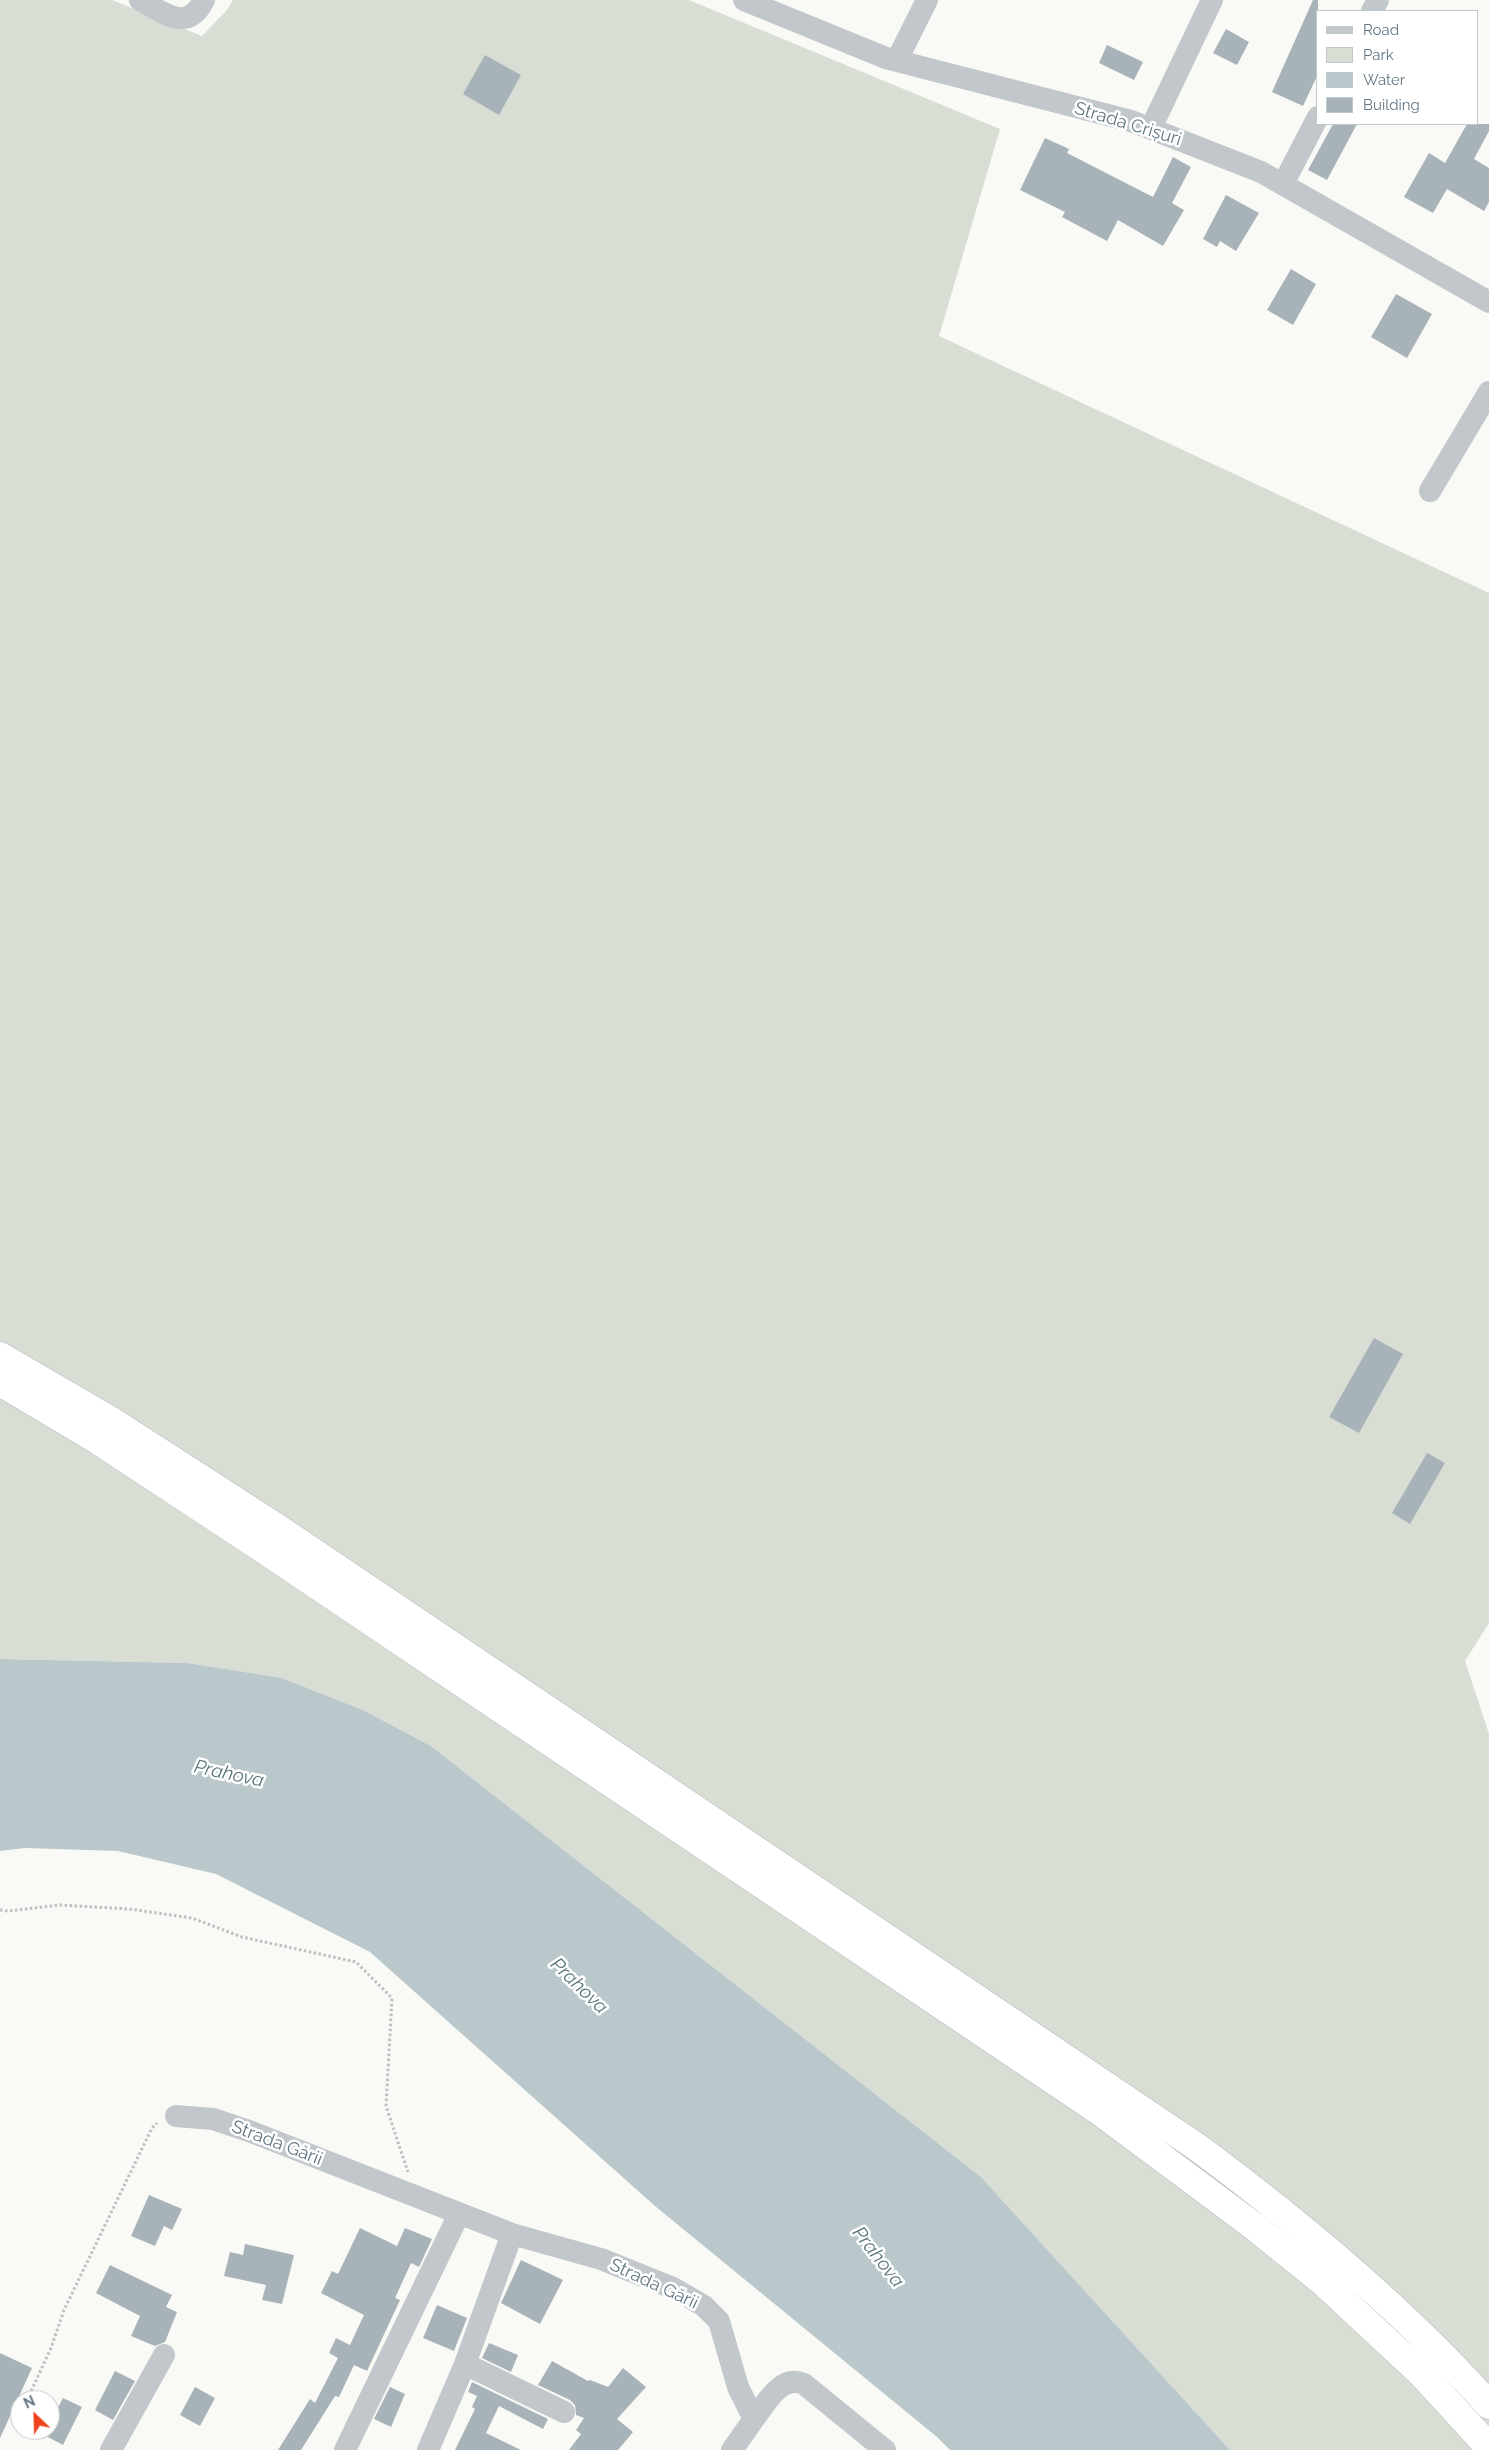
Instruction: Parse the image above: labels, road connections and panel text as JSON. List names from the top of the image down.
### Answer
{
  "streets": {
    "street": ["Strada Crișuri", "Strada Gării"]
  },
  "water": ["Prahova"],
  "legend": [
    "Road",
    "Park",
    "Water",
    "Building"
  ],
  "north": "top left"
}
